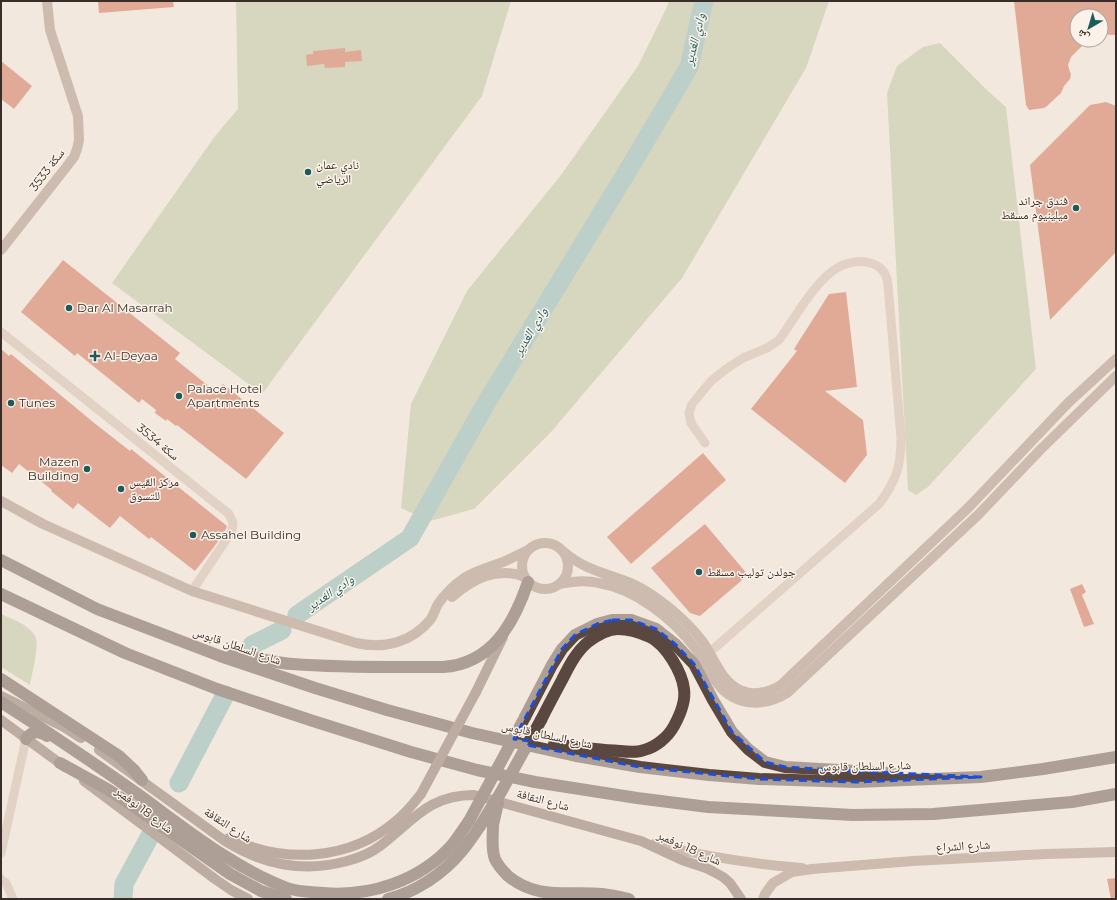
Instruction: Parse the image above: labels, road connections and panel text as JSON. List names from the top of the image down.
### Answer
{
  "streets": {
    "highway": ["شارع السلطان قابوس"],
    "main road": ["شارع الثقافة", "شارع 18 نوفمبر"],
    "street": ["سكة 3533", "سكة 3534", "شارع الشراع"]
  },
  "crossings": [
    ["شارع الثقافة", "شارع 18 نوفمبر"],
    ["شارع الثقافة", "شارع الشراع"],
    ["شارع 18 نوفمبر", "شارع الشراع"]
  ],
  "water": ["وادي الغدير"],
  "places": {
    "other": [
      "نادي عمان الرياضي",
      "فندق جراند ميلينيوم مسقط",
      "Dar Al Masarrah",
      "Palace Hotel Apartments",
      "Tunes",
      "Mazen Building",
      "مركز القيس للتسوق",
      "Assahel Building",
      "جولدن توليب مسقط"
    ],
    "health": ["Al-Deyaa"]
  },
  "north": "bottom left"
}
